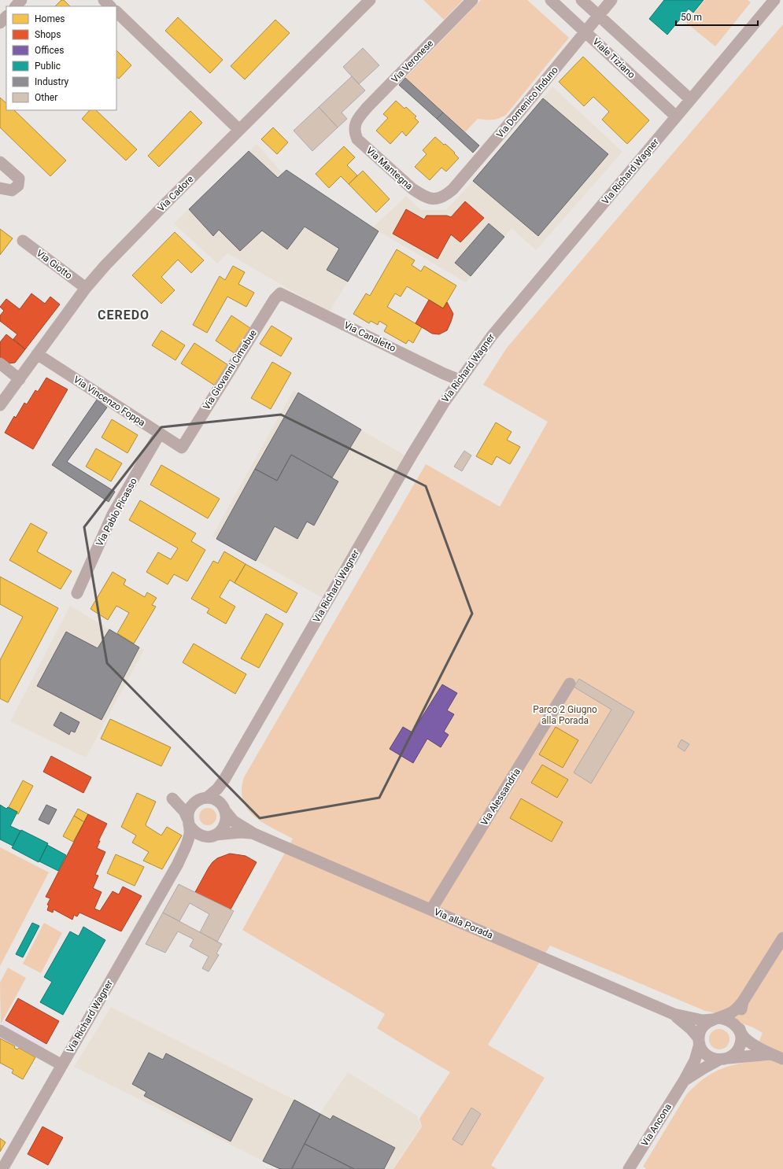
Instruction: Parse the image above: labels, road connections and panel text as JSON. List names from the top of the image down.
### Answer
{
  "streets": {
    "street": [
      "Viale Tiziano",
      "Via Veronese",
      "Via Domenico Induno",
      "Via Mantegna",
      "Via Richard Wagner",
      "Via Cadore",
      "Via Giotto",
      "Via Canaletto",
      "Via Giovanni Cimabue",
      "Via Vincenzo Foppa",
      "Via Pablo Picasso",
      "Via Alessandria",
      "Via alla Porada",
      "Via Ancona"
    ]
  },
  "crossings": [
    ["Viale Tiziano", "Via Domenico Induno"],
    ["Viale Tiziano", "Via Richard Wagner"],
    ["Via Veronese", "Via Mantegna"],
    ["Via Domenico Induno", "Via Mantegna"],
    ["Via Richard Wagner", "Via Canaletto"],
    ["Via Richard Wagner", "Via alla Porada"],
    ["Via Cadore", "Via Giotto"],
    ["Via Cadore", "Via Vincenzo Foppa"],
    ["Via Canaletto", "Via Giovanni Cimabue"],
    ["Via Giovanni Cimabue", "Via Vincenzo Foppa"],
    ["Via Vincenzo Foppa", "Via Pablo Picasso"],
    ["Via Alessandria", "Via alla Porada"],
    ["Via alla Porada", "Via Ancona"]
  ],
  "districts": ["CEREDO"],
  "parks": ["Parco 2 Giugno alla Porada"],
  "legend": [
    "Homes",
    "Shops",
    "Offices",
    "Public",
    "Industry",
    "Other"
  ],
  "scale_bar": "50 m"
}
